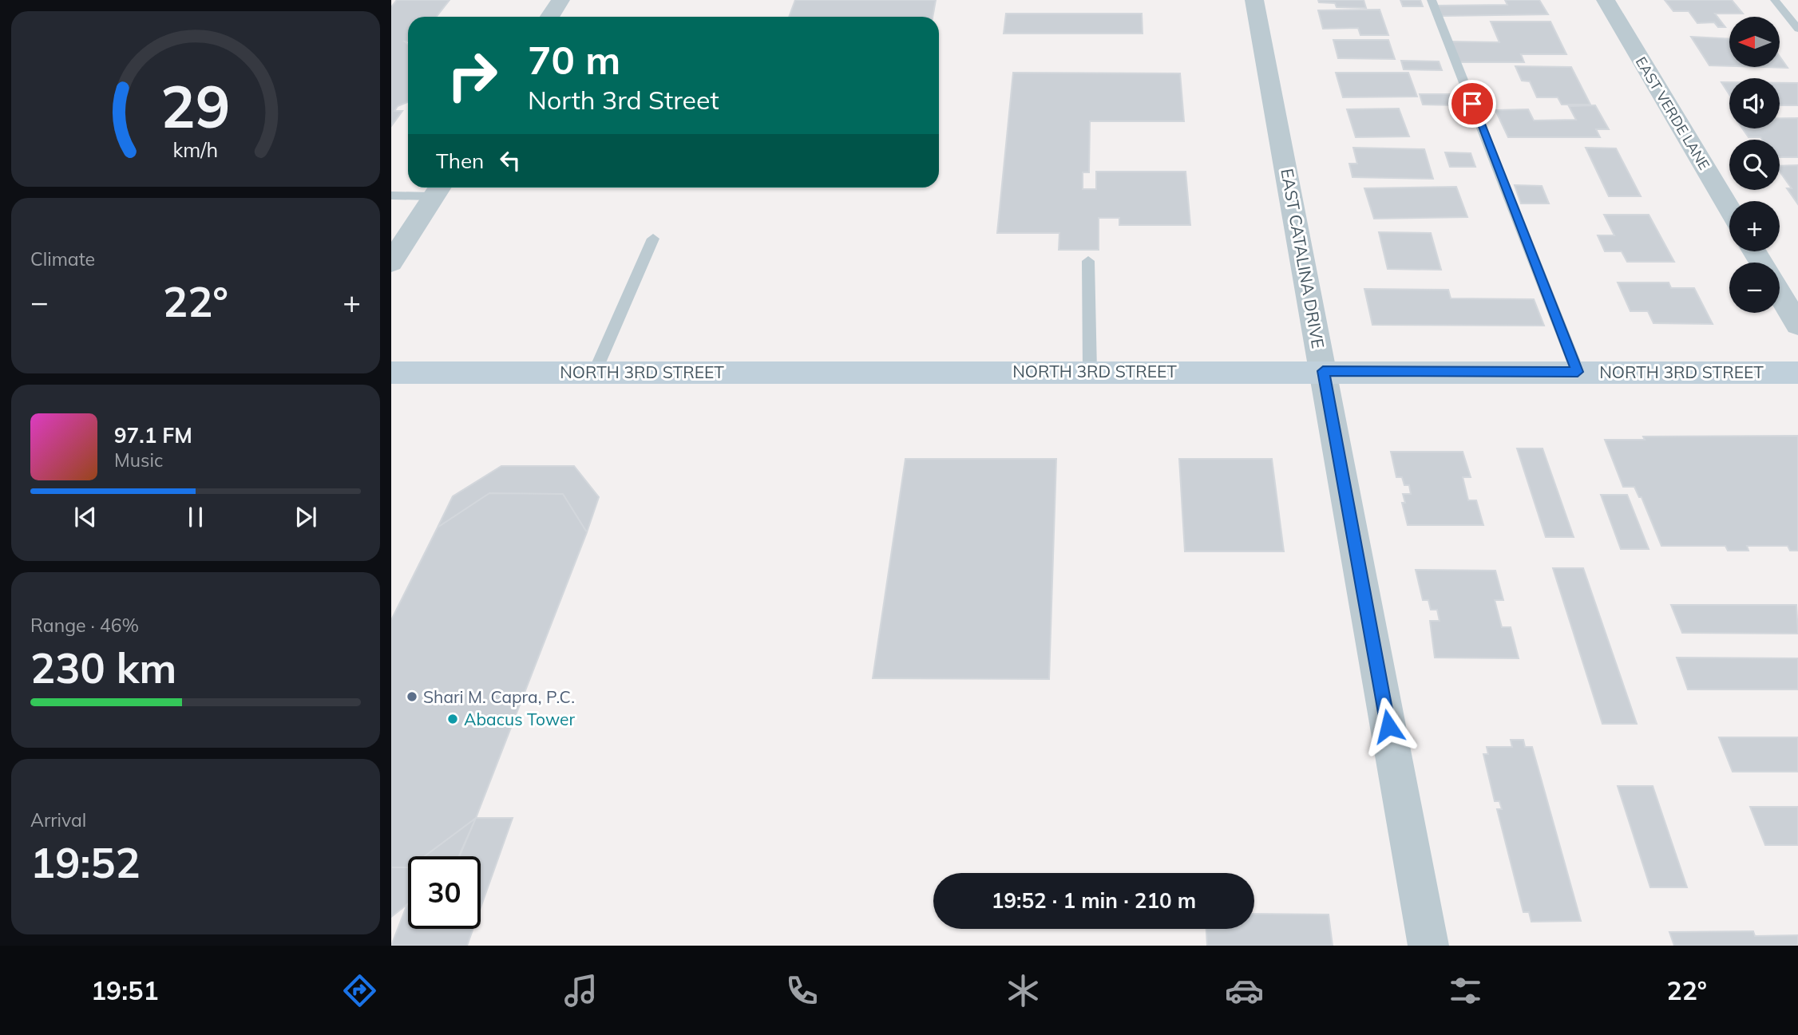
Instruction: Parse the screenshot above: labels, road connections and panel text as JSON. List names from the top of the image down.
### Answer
{
  "streets": {
    "street": ["EAST VERDE LANE", "EAST CATALINA DRIVE", "NORTH 3RD STREET"]
  },
  "crossings": [
    ["EAST CATALINA DRIVE", "NORTH 3RD STREET"]
  ],
  "places": ["Shari M. Capra, P.C.", "Abacus Tower"],
  "north": "left",
  "page": {
    "map_buttons": ["+", "−"],
    "turn": ["70 m", "North 3rd Street"],
    "then": "Then",
    "tile": [
      "Climate",
      ["Range · 46%", "230 km"],
      ["Arrival", "19:52"]
    ],
    "heat": ["−", "22°", "+"],
    "song": ["97.1 FM", "Music"],
    "limit": "30",
    "trip": "19:52 · 1 min · 210 m",
    "tabs": ["19:51", "22°"],
    "gauge": ["29", "km/h"]
  }
}
